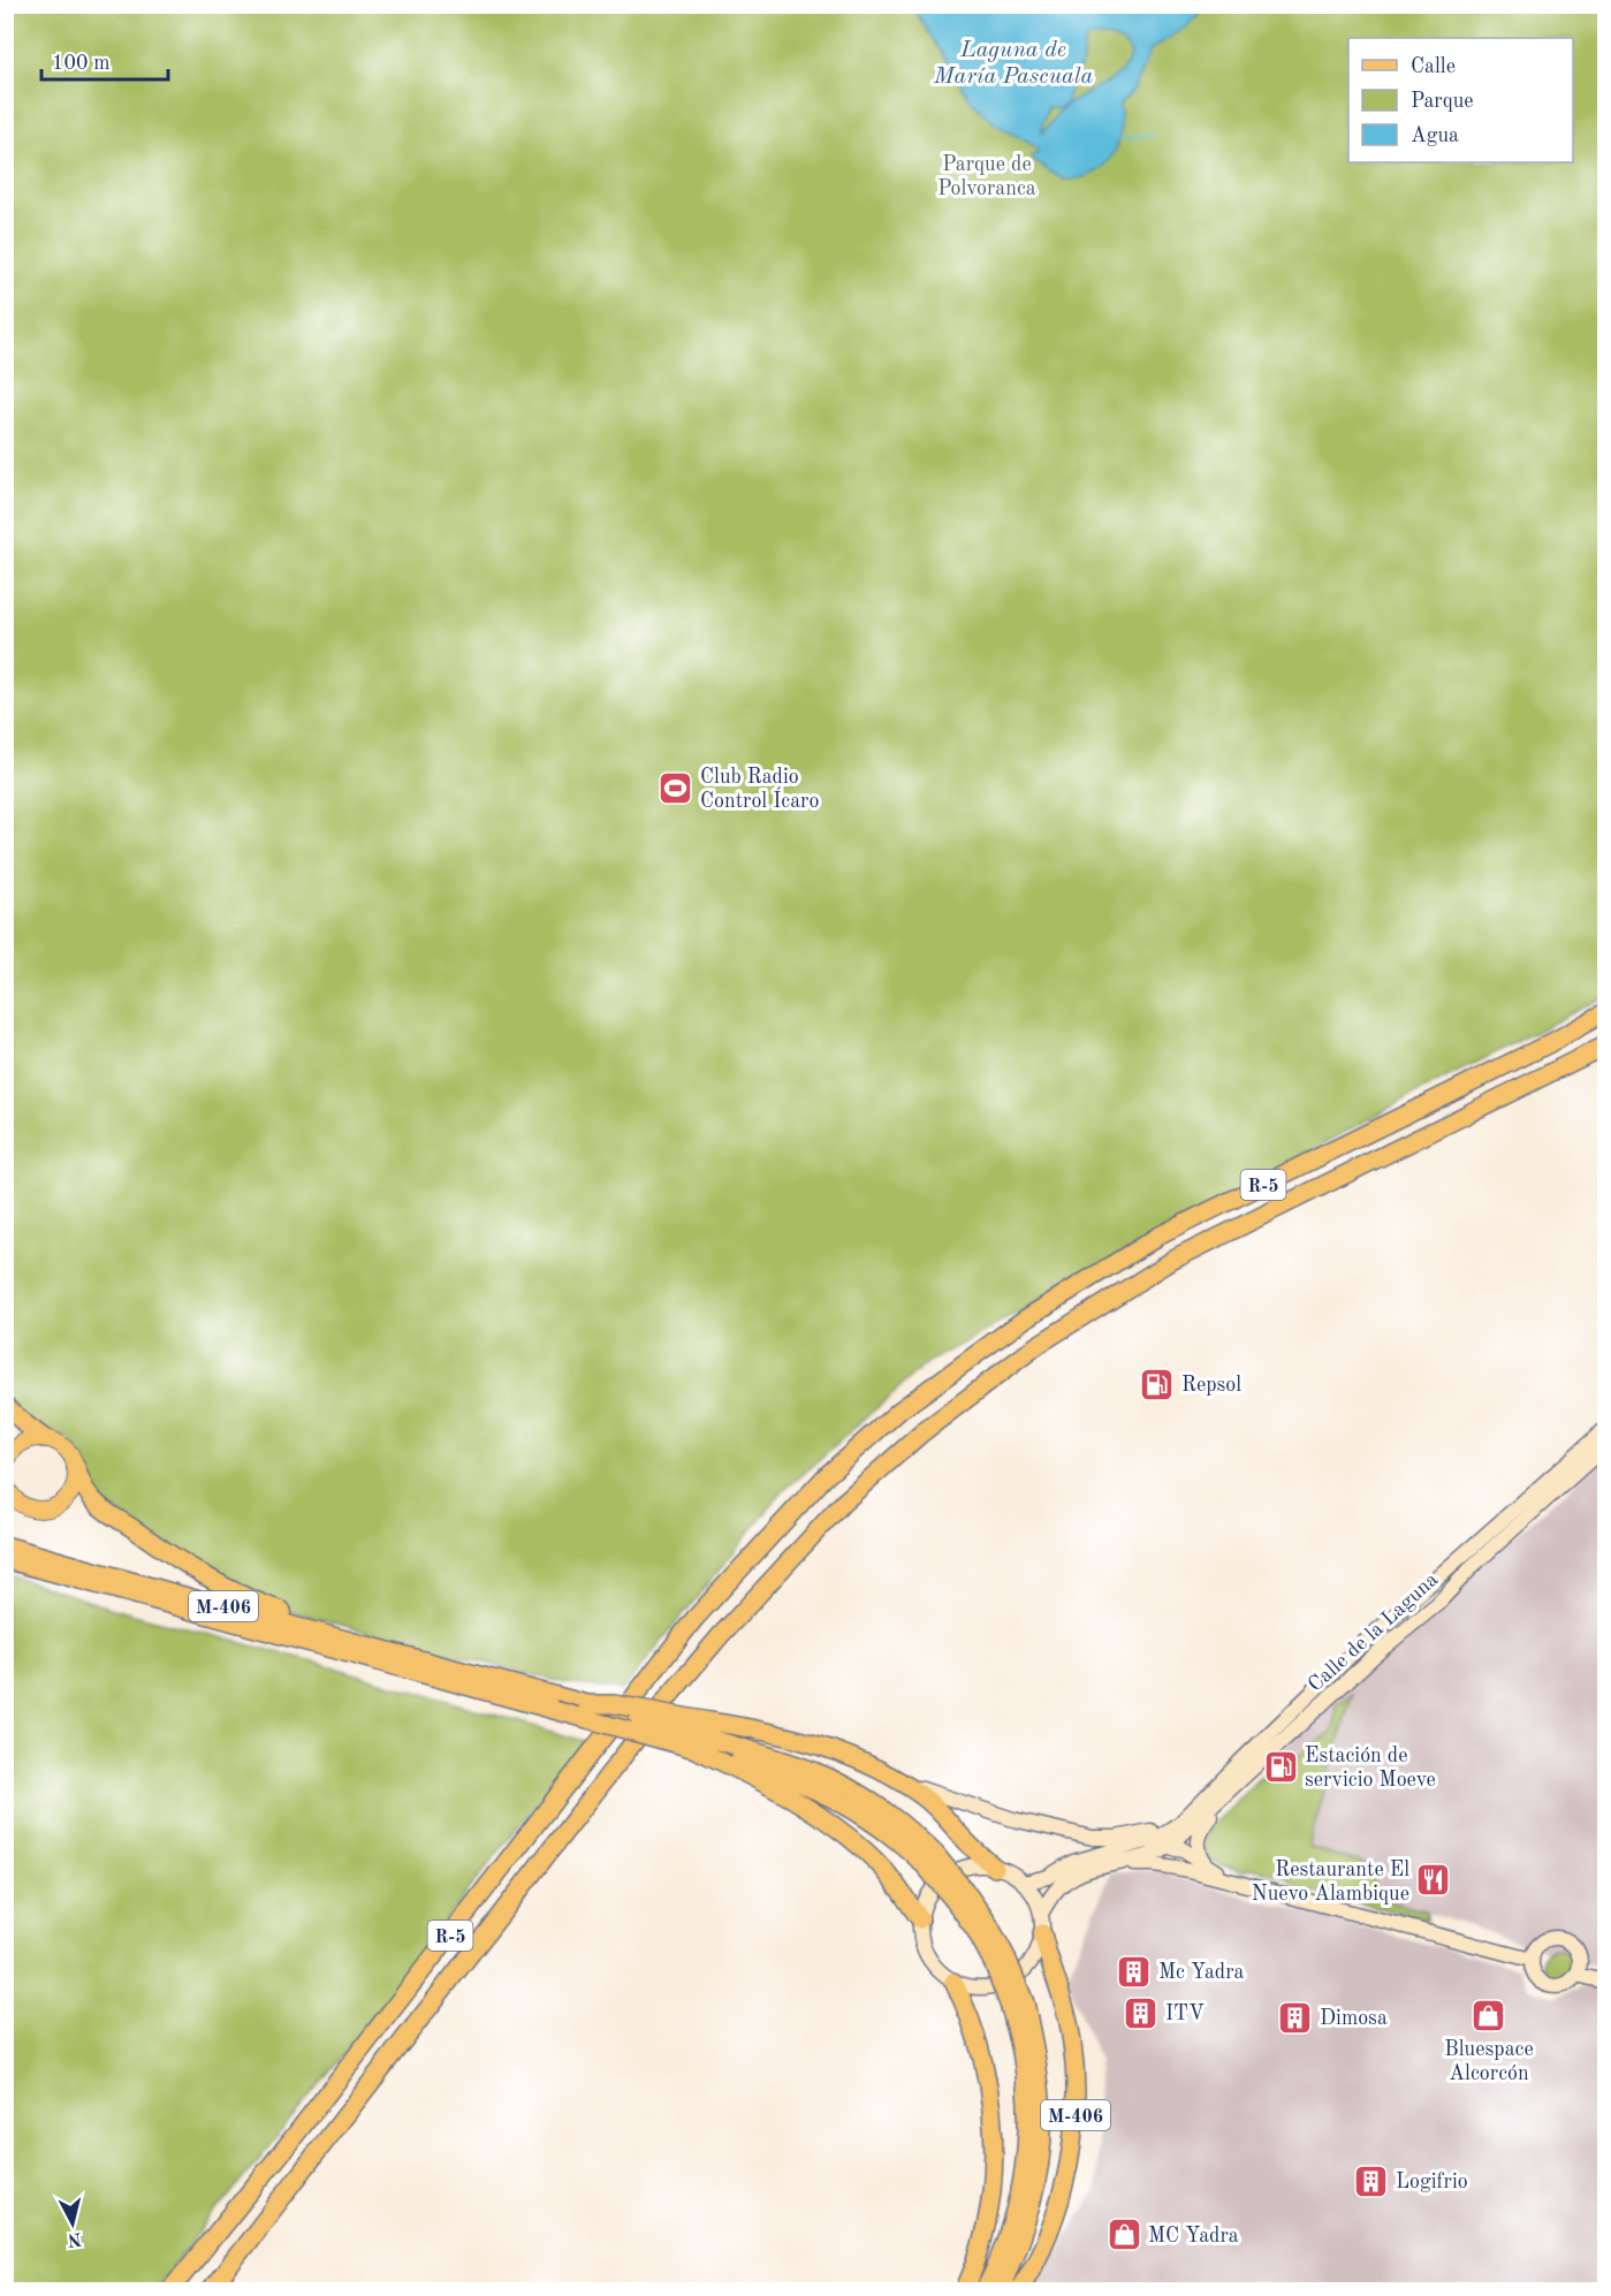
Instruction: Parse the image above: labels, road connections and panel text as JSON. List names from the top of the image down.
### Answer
{
  "streets": {
    "highway": ["R-5", "M-406"],
    "street": ["Calle de la Laguna"]
  },
  "water": ["Laguna de María Pascuala"],
  "parks": ["Parque de Polvoranca"],
  "places": {
    "sports": ["Club Radio Control Ícaro"],
    "fuel station": ["Repsol", "Estación de servicio Moeve"],
    "restaurant": ["Restaurante El Nuevo Alambique"],
    "building": [
      "Mc Yadra",
      "ITV",
      "Dimosa",
      "Logifrio"
    ],
    "shop": ["Bluespace Alcorcón", "MC Yadra"]
  },
  "legend": ["Calle", "Parque", "Agua"],
  "scale_bar": "100 m",
  "north": "bottom"
}
